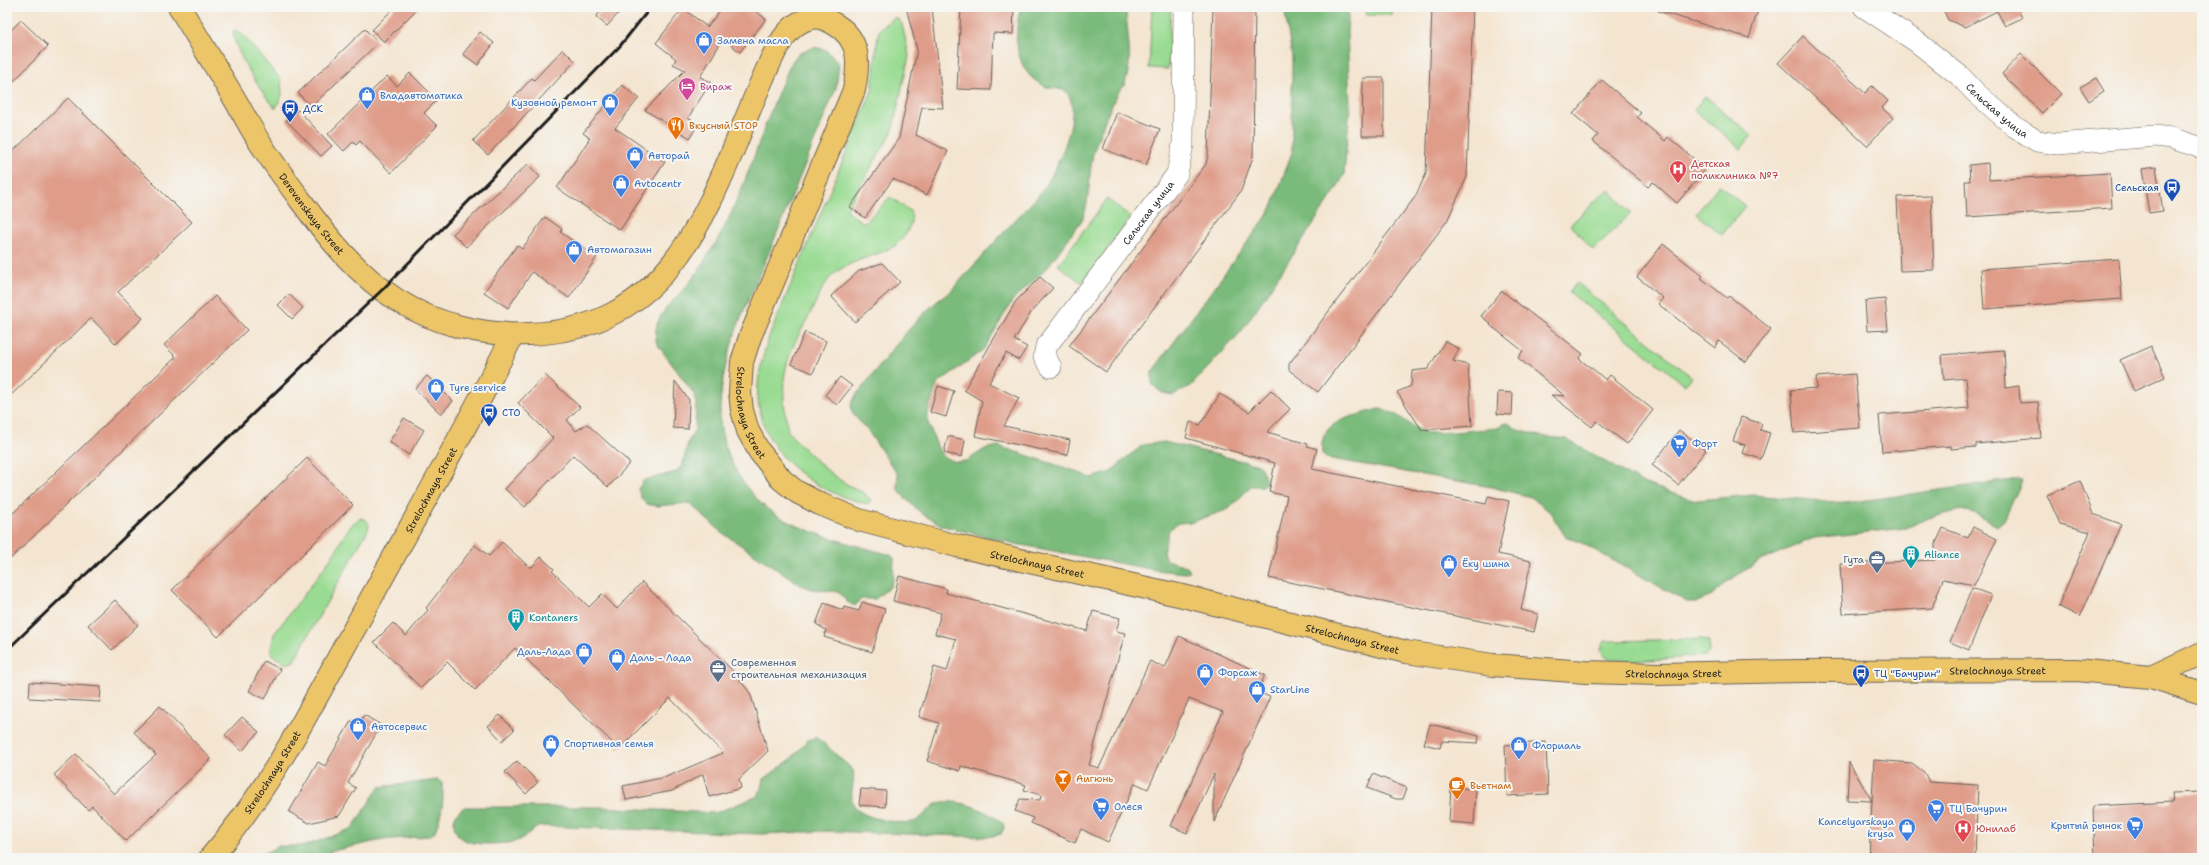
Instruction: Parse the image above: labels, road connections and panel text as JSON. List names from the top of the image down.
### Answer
{
  "streets": {
    "main road": ["Derevenskaya Street", "Strelochnaya Street"],
    "street": ["Сельская улица"]
  },
  "crossings": [
    ["Derevenskaya Street", "Strelochnaya Street"]
  ],
  "places": {
    "shop": [
      "Замена масла",
      "Владавтоматика",
      "Кузовной ремонт",
      "Авторай",
      "Avtocentr",
      "Автомагазин",
      "Tyre service",
      "Ёку шина",
      "Даль-Лада",
      "Даль - Лада",
      "Форсаж",
      "StarLine",
      "Автосервис",
      "Спортивная семья",
      "Флориаль",
      "Kancelyarskaya krysa"
    ],
    "hotel": ["Вираж"],
    "bus stop": [
      "ДСК",
      "Сельская",
      "СТО",
      "ТЦ \"Бачурин\""
    ],
    "restaurant": ["Вкусный STOP"],
    "hospital": ["Детская поликлиника №7", "Юнилаб"],
    "supermarket": [
      "Форт",
      "Олеся",
      "ТЦ Бачурин",
      "Крытый рынок"
    ],
    "building": ["Aliance", "Kontaners"],
    "office": ["Гута", "Современная строительная механизация"],
    "bar": ["Аигюнь"],
    "cafe": ["Вьетнам"]
  }
}
